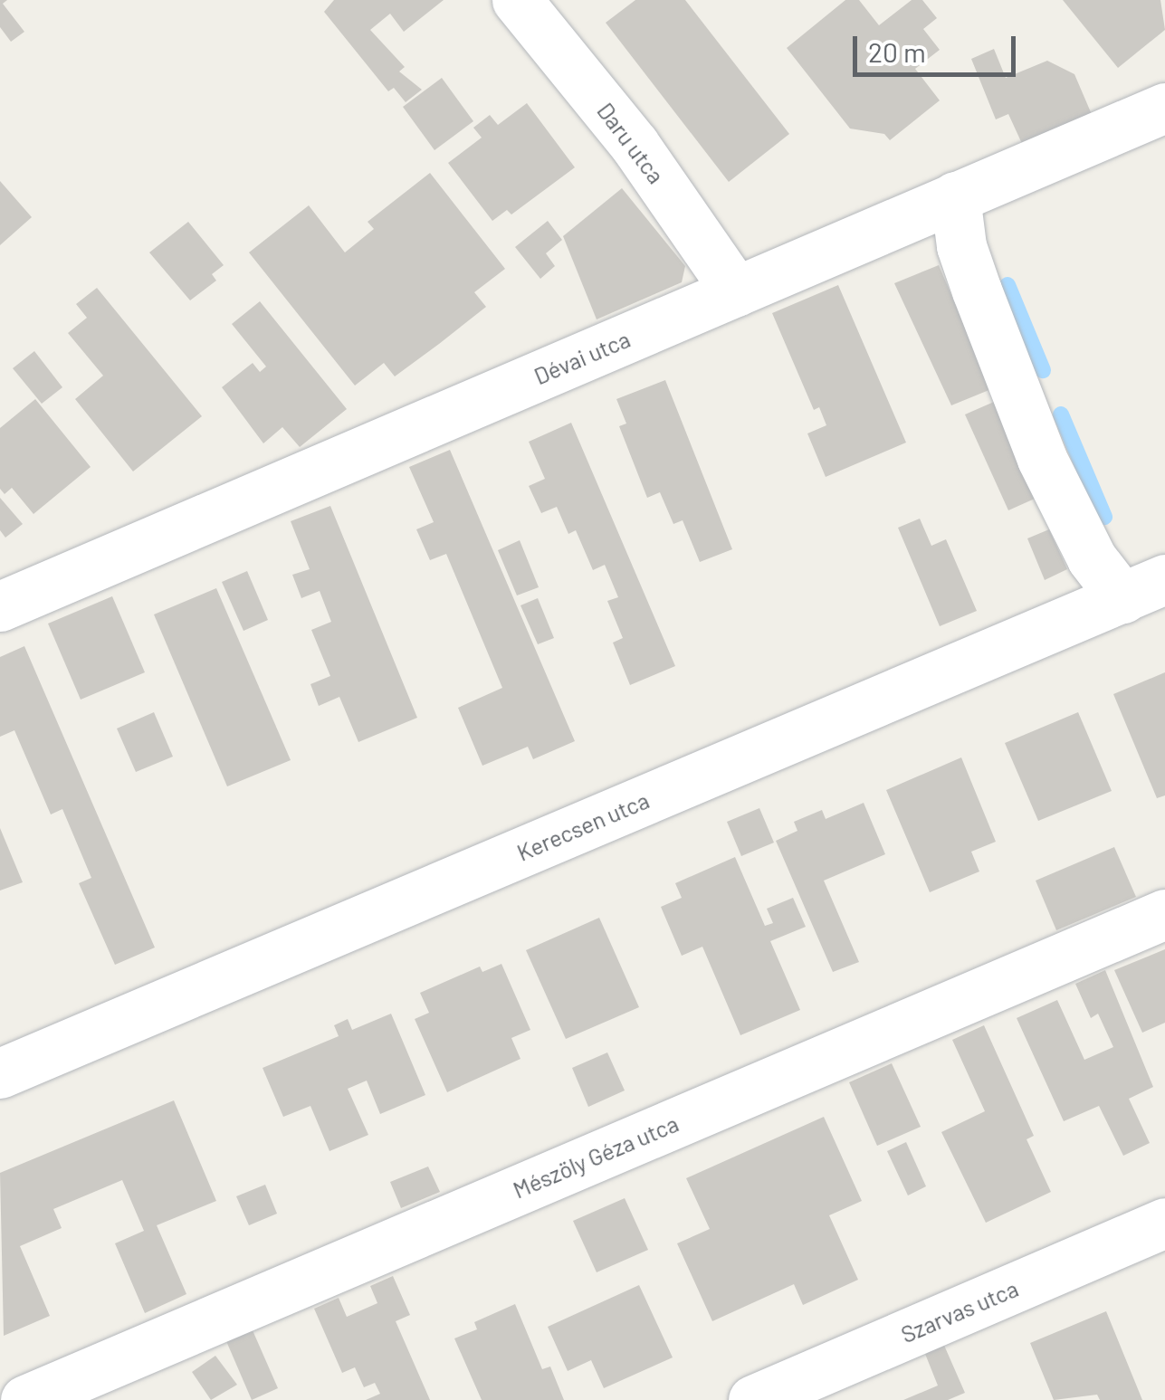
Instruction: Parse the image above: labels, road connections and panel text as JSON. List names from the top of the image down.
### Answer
{
  "streets": {
    "street": [
      "Daru utca",
      "Dévai utca",
      "Kerecsen utca",
      "Mészöly Géza utca",
      "Szarvas utca"
    ]
  },
  "crossings": [
    ["Daru utca", "Dévai utca"]
  ],
  "scale_bar": "20 m"
}
